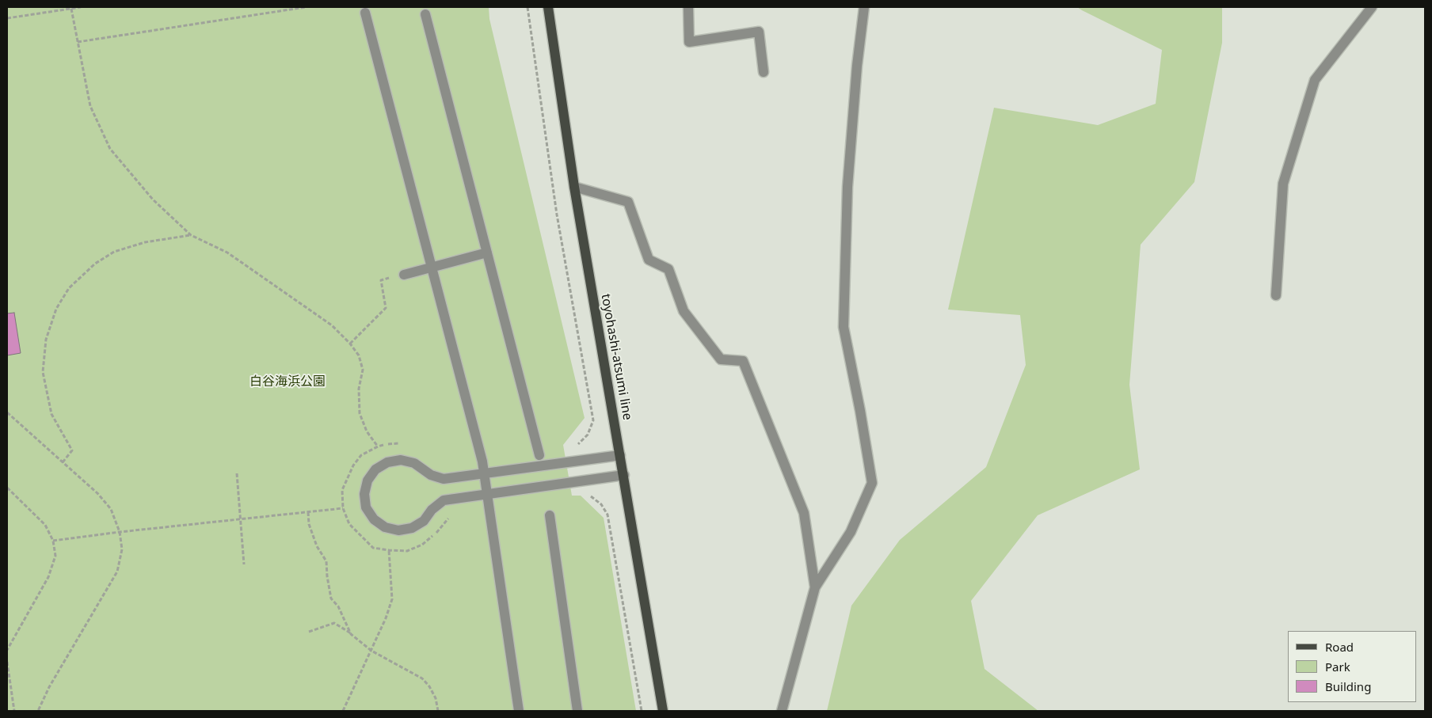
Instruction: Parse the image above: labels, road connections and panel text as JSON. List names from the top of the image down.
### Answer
{
  "streets": {
    "main road": ["toyohashi-atsumi line"]
  },
  "parks": ["白谷海浜公園"],
  "legend": ["Road", "Park", "Building"]
}
